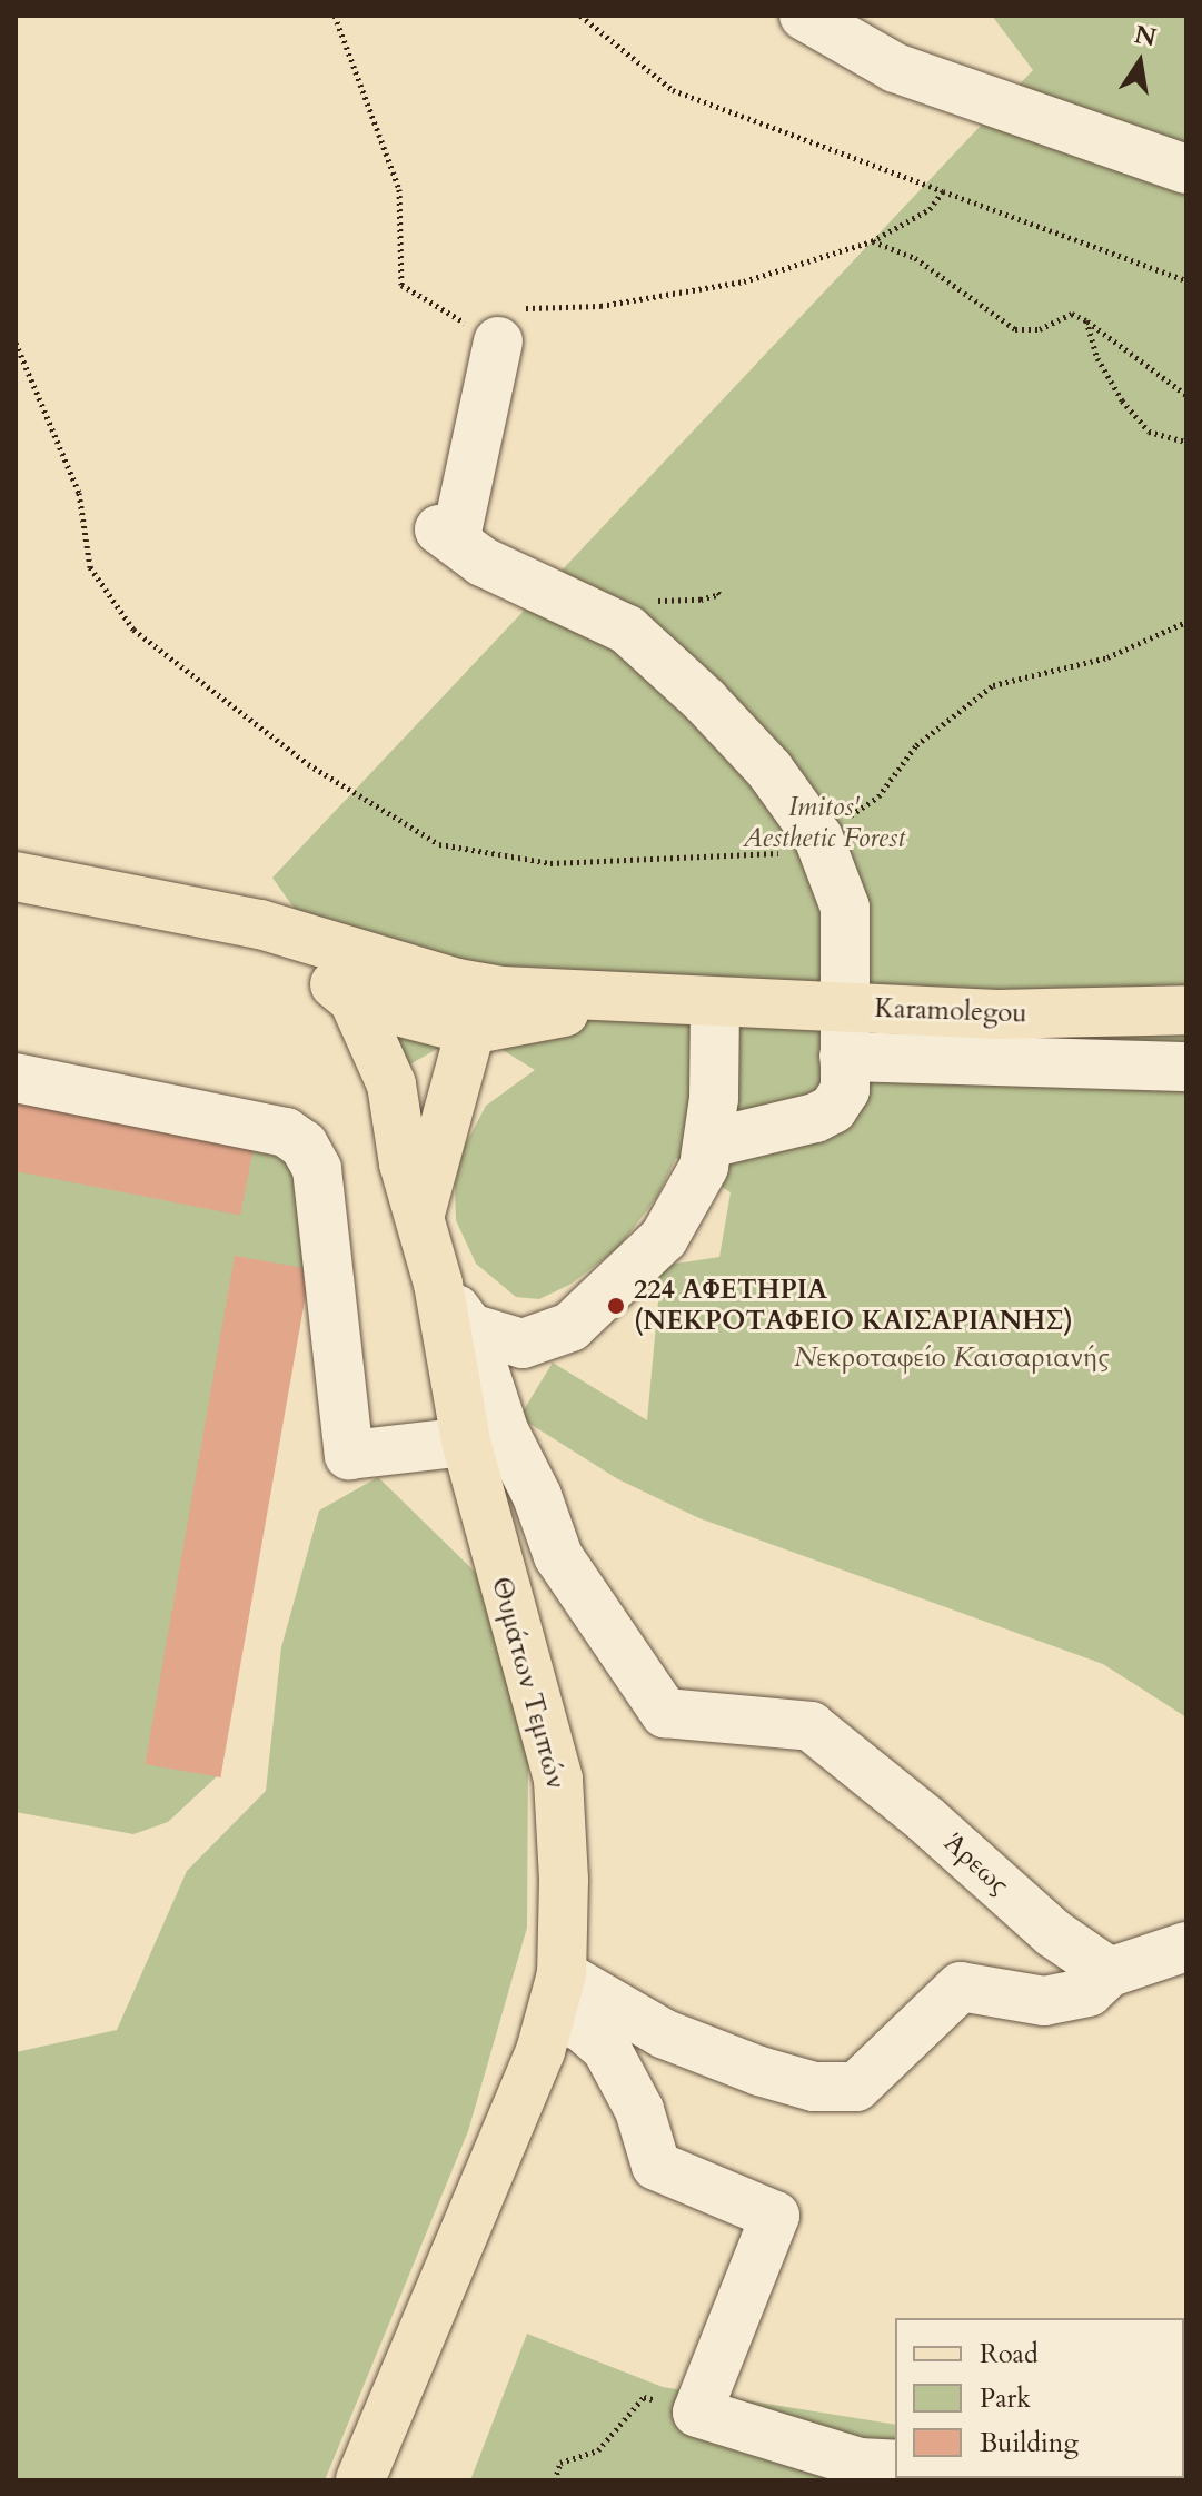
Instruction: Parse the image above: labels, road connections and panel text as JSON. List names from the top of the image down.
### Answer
{
  "streets": {
    "main road": ["Karamolegou", "Θυμάτων Τεμπών"],
    "street": ["Άρεως"]
  },
  "crossings": [
    ["Karamolegou", "Θυμάτων Τεμπών"]
  ],
  "parks": ["Imitos' Aesthetic Forest", "Νεκροταφείο Καισαριανής"],
  "places": ["224 ΑΦΕΤΗΡΙΑ (ΝΕΚΡΟΤΑΦΕΙΟ ΚΑΙΣΑΡΙΑΝΗΣ)"],
  "legend": ["Road", "Park", "Building"],
  "north": "top"
}
